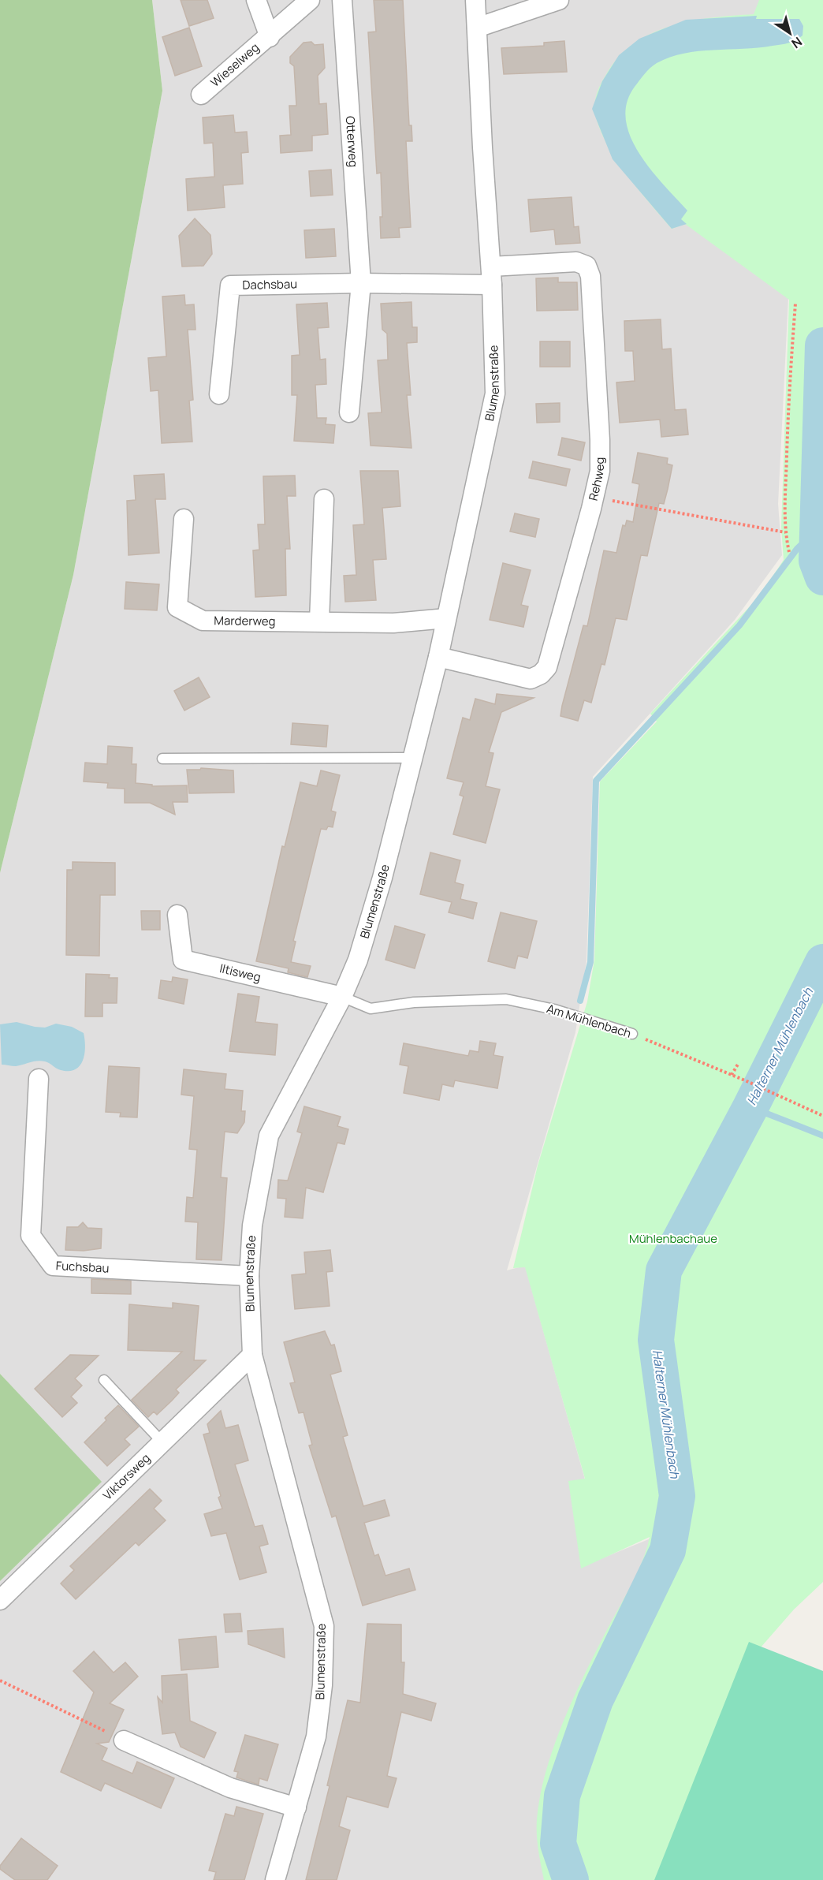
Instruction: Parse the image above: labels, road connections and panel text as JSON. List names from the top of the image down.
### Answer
{
  "streets": {
    "street": [
      "Wieselweg",
      "Otterweg",
      "Dachsbau",
      "Blumenstraße",
      "Rehweg",
      "Marderweg",
      "Iltisweg",
      "Fuchsbau",
      "Viktorsweg"
    ],
    "lane": ["Am Mühlenbach"]
  },
  "crossings": [
    ["Otterweg", "Dachsbau"],
    ["Dachsbau", "Blumenstraße"],
    ["Dachsbau", "Rehweg"],
    ["Blumenstraße", "Rehweg"],
    ["Blumenstraße", "Marderweg"],
    ["Blumenstraße", "Iltisweg"],
    ["Blumenstraße", "Am Mühlenbach"],
    ["Blumenstraße", "Fuchsbau"],
    ["Blumenstraße", "Viktorsweg"],
    ["Iltisweg", "Am Mühlenbach"]
  ],
  "water": ["Halterner Mühlenbach"],
  "parks": ["Mühlenbachaue"],
  "north": "bottom right"
}
